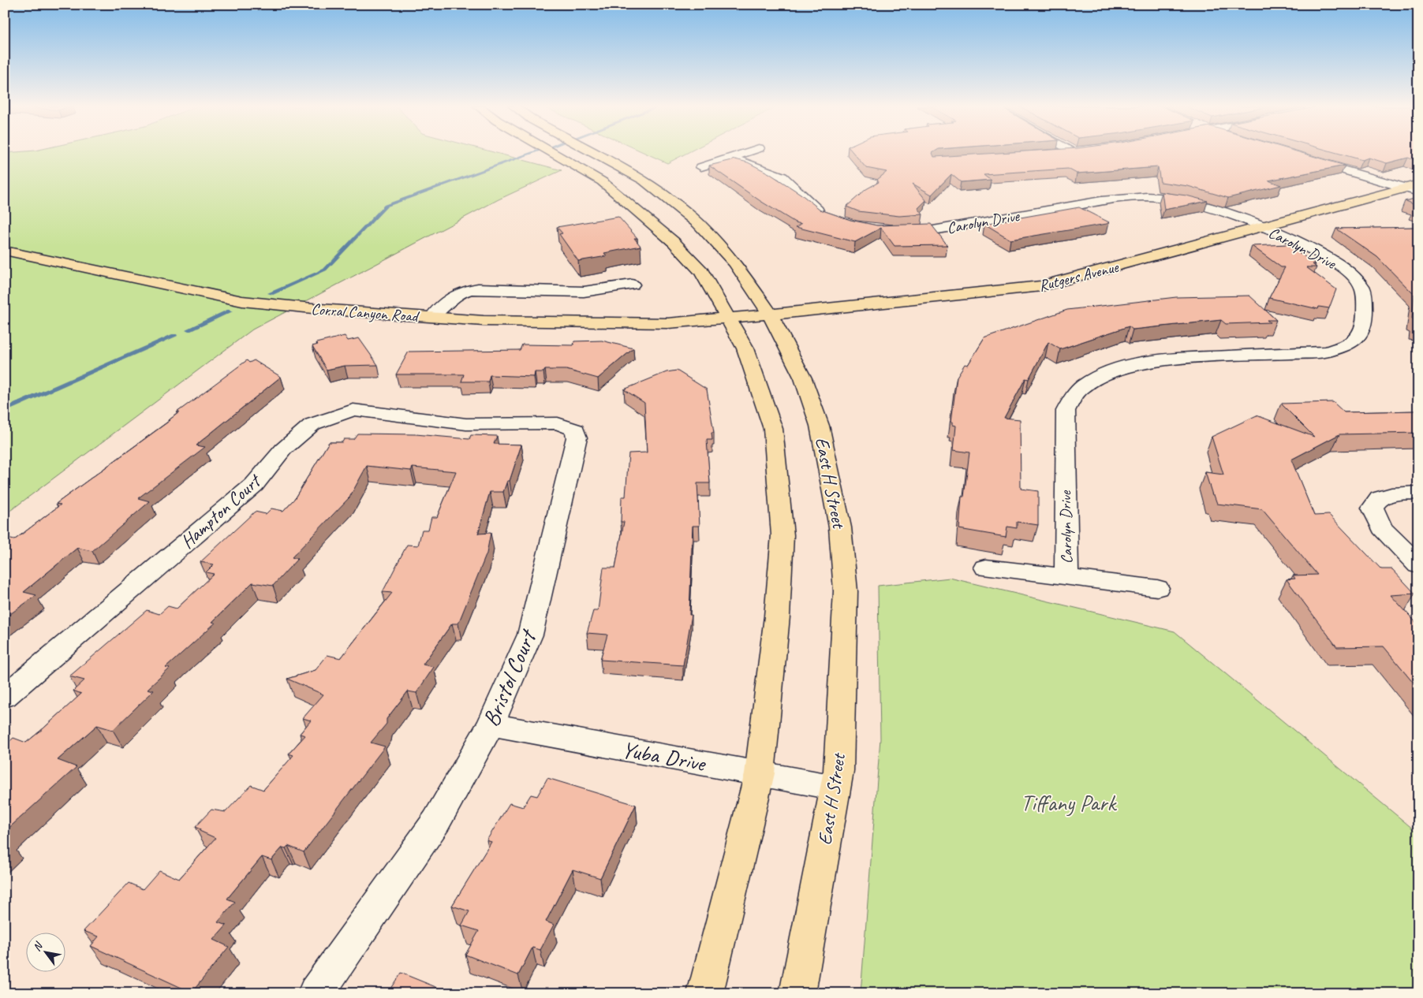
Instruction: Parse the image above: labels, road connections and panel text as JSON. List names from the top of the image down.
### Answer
{
  "streets": {
    "main road": ["Rutgers Avenue", "Corral Canyon Road", "East H Street"],
    "street": [
      "Carolyn Drive",
      "Hampton Court",
      "Bristol Court",
      "Yuba Drive"
    ]
  },
  "crossings": [
    ["Carolyn Drive", "Rutgers Avenue"],
    ["Rutgers Avenue", "Corral Canyon Road"],
    ["Rutgers Avenue", "East H Street"],
    ["East H Street", "Yuba Drive"],
    ["Hampton Court", "Bristol Court"],
    ["Bristol Court", "Yuba Drive"]
  ],
  "parks": ["Tiffany Park"],
  "north": "top left"
}
